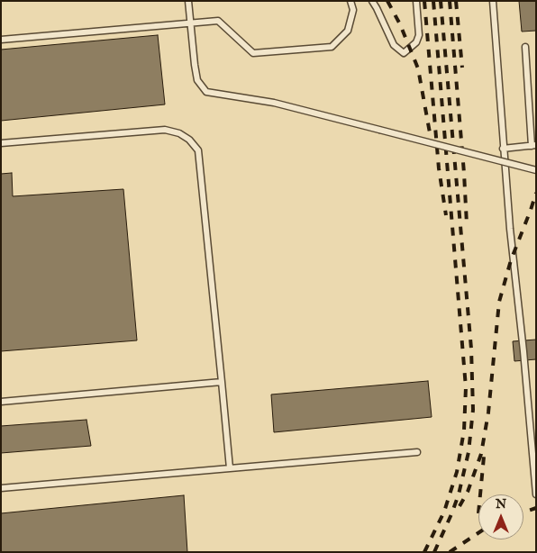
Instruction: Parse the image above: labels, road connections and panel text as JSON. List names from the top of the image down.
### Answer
{
  "north": "top"
}
